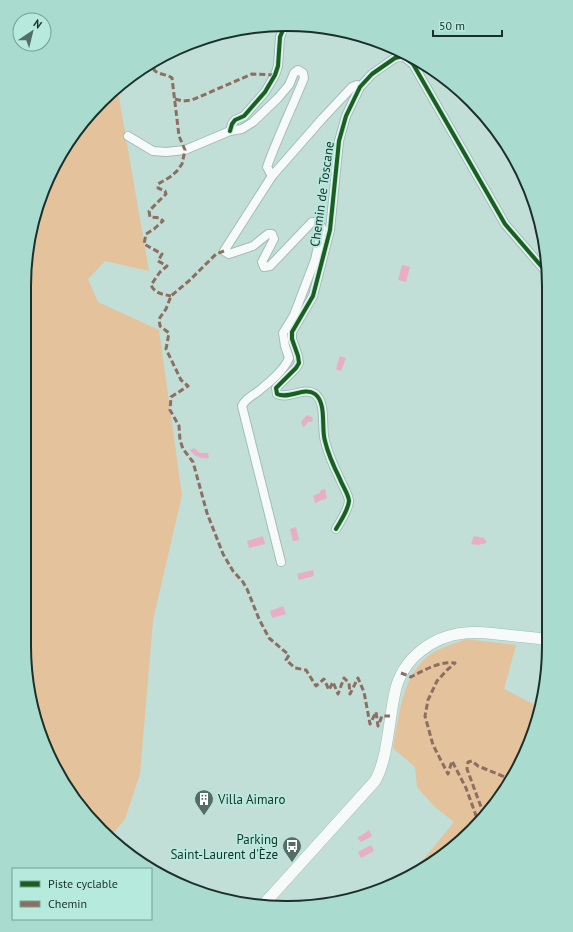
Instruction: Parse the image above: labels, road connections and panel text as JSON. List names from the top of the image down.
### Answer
{
  "streets": {
    "street": ["Chemin de Toscane"]
  },
  "places": {
    "building": ["Villa Aimaro"],
    "bus stop": ["Parking Saint-Laurent d'Èze"]
  },
  "legend": ["Piste cyclable", "Chemin"],
  "scale_bar": "50 m",
  "north": "top right"
}
